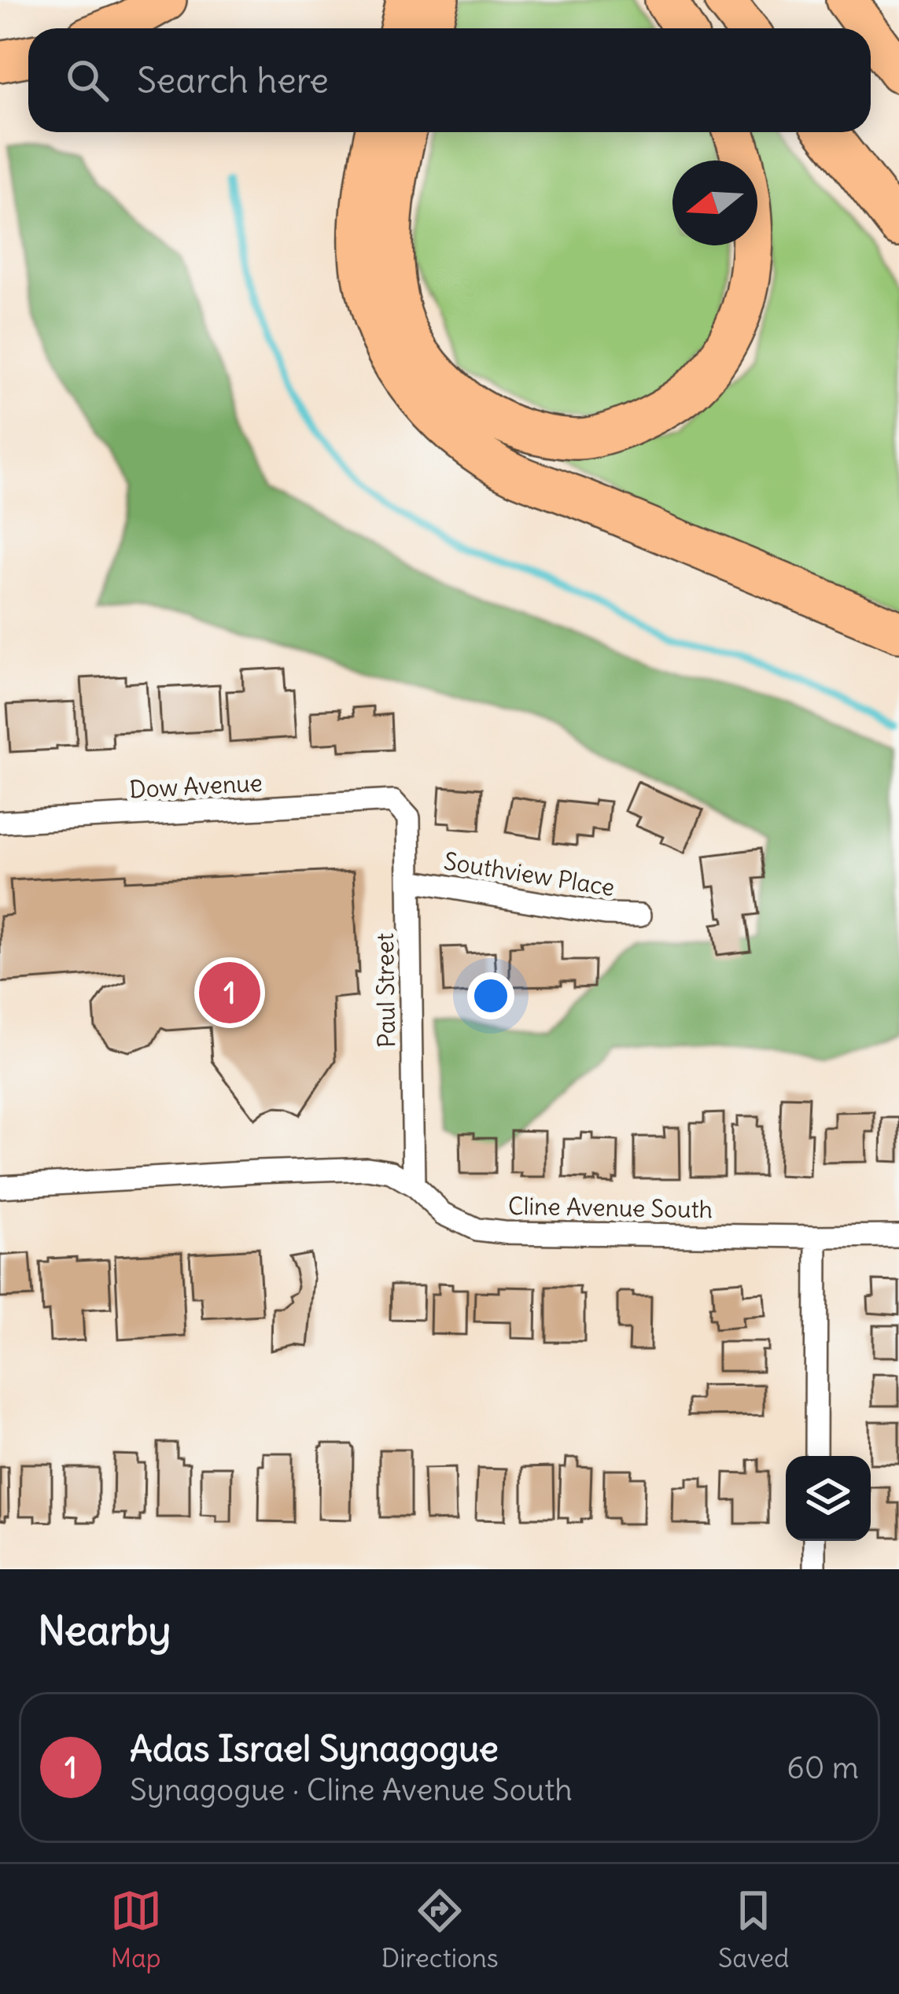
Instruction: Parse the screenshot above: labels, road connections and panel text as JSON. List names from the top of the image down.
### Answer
{
  "streets": {
    "street": [
      "Dow Avenue",
      "Southview Place",
      "Paul Street",
      "Cline Avenue South"
    ]
  },
  "crossings": [
    ["Dow Avenue", "Paul Street"],
    ["Southview Place", "Paul Street"],
    ["Paul Street", "Cline Avenue South"]
  ],
  "north": "left",
  "page": {
    "search": "Search here",
    "pins": "1",
    "heading": "Nearby",
    "list": [
      {
        "mark": "1",
        "name": "Adas Israel Synagogue",
        "note": "Synagogue · Cline Avenue South",
        "value": "60 m"
      }
    ],
    "nav": ["Map", "Directions", "Saved"]
  }
}
